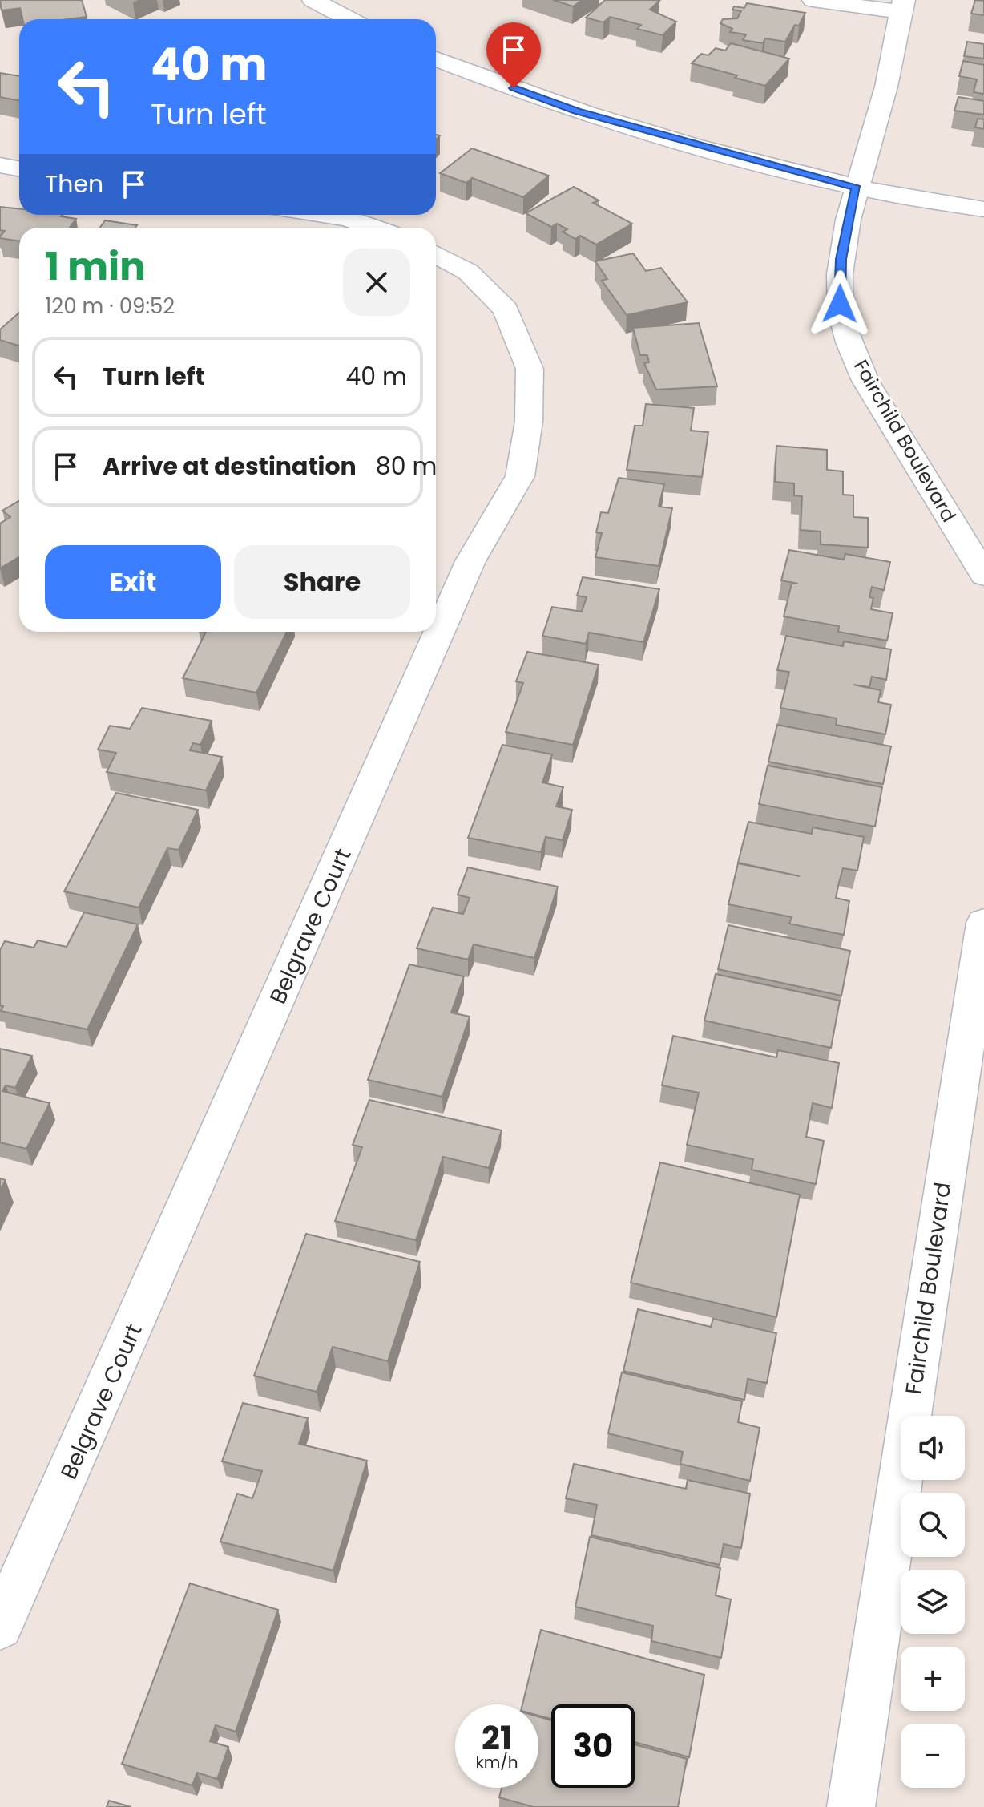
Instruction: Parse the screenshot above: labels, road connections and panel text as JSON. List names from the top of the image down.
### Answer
{
  "streets": {
    "street": ["Fairchild Boulevard", "Belgrave Court"]
  },
  "page": {
    "turn": ["40 m", "Turn left"],
    "then": "Then",
    "heading": ["1 min", "120 m · 09:52"],
    "list": [
      {
        "name": "Turn left",
        "value": "40 m"
      },
      {
        "name": "Arrive at destination",
        "value": "80 m"
      }
    ],
    "buttons": ["Exit", "Share"],
    "map_buttons": ["+", "−"],
    "speed": "21 km/h",
    "limit": "30"
  }
}
